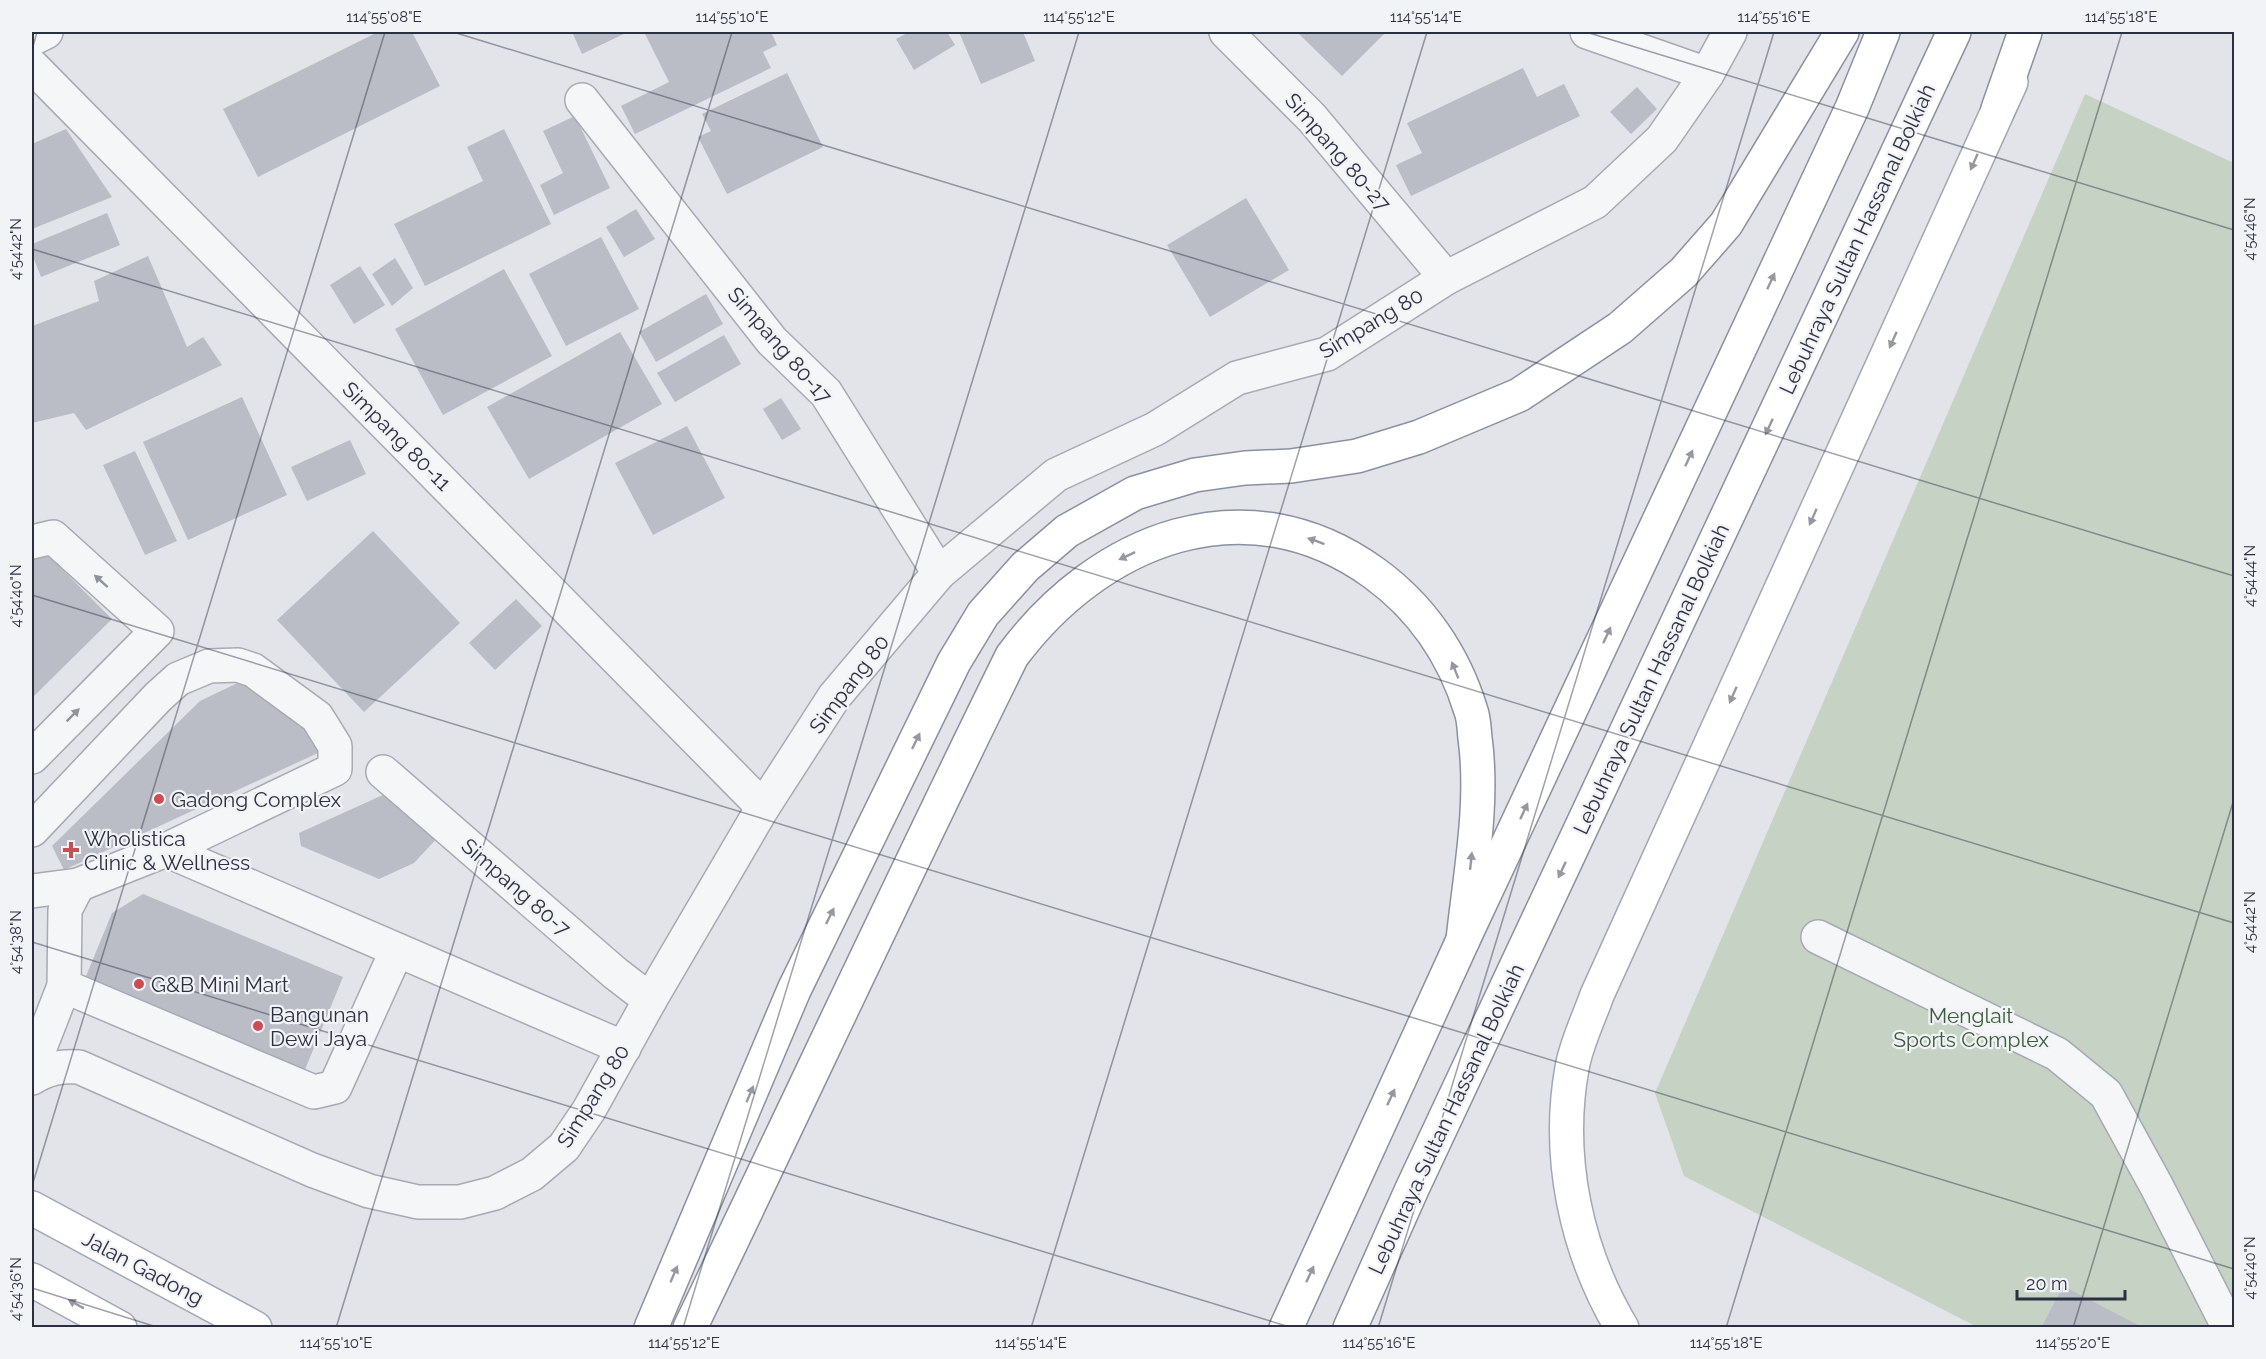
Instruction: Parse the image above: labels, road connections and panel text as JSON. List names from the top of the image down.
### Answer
{
  "streets": {
    "main road": ["Lebuhraya Sultan Hassanal Bolkiah", "Jalan Gadong"],
    "street": [
      "Simpang 80-27",
      "Simpang 80",
      "Simpang 80-17",
      "Simpang 80-11",
      "Simpang 80-7"
    ]
  },
  "crossings": [
    ["Simpang 80-27", "Simpang 80"],
    ["Simpang 80", "Simpang 80-17"],
    ["Simpang 80", "Simpang 80-11"],
    ["Simpang 80", "Simpang 80-7"]
  ],
  "parks": ["Menglait Sports Complex"],
  "places": {
    "other": ["Gadong Complex", "G&B Mini Mart", "Bangunan Dewi Jaya"],
    "health": ["Wholistica Clinic & Wellness"]
  },
  "scale_bar": "20 m",
  "coordinates": [
    "114°55'08\"E",
    "114°55'10\"E",
    "114°55'12\"E",
    "114°55'14\"E",
    "114°55'16\"E",
    "114°55'18\"E",
    "4°54'46\"N",
    "4°54'42\"N",
    "4°54'44\"N",
    "4°54'40\"N",
    "4°54'38\"N",
    "4°54'36\"N",
    "114°55'20\"E"
  ]
}
